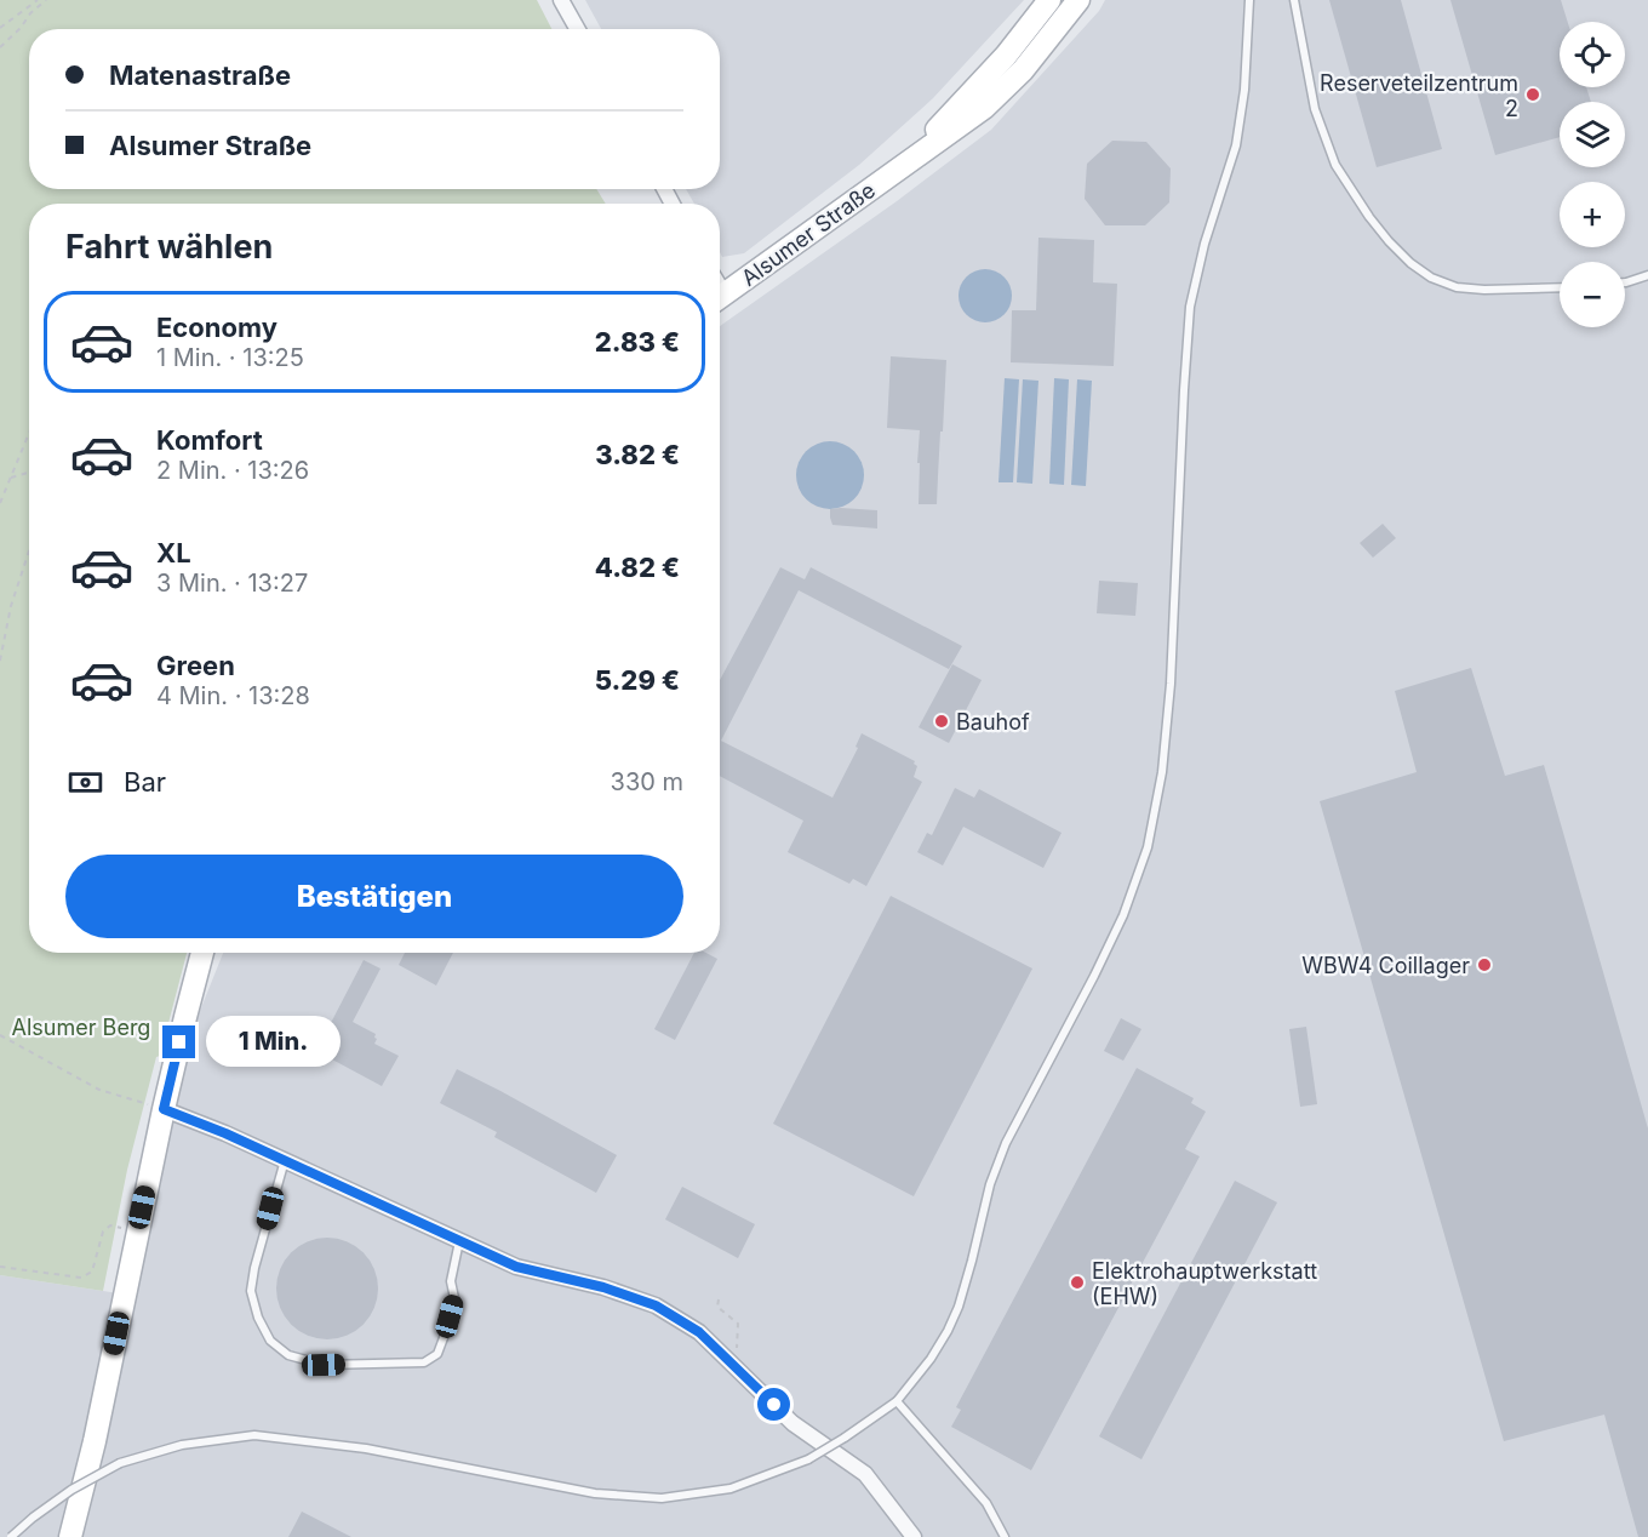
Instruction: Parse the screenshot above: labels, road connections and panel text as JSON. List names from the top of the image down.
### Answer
{
  "streets": {
    "street": ["Alsumer Straße"]
  },
  "parks": ["Alsumer Berg"],
  "places": [
    "Reserveteilzentrum 2",
    "Bauhof",
    "WBW4 Coillager",
    "Elektrohauptwerkstatt (EHW)"
  ],
  "page": {
    "map_buttons": ["+", "−"],
    "banner": ["Matenastraße", "Alsumer Straße"],
    "heading": "Fahrt wählen",
    "list": [
      {
        "name": "Economy",
        "note": "1 Min. · 13:25",
        "value": "2.83 €"
      },
      {
        "name": "Komfort",
        "note": "2 Min. · 13:26",
        "value": "3.82 €"
      },
      {
        "name": "XL",
        "note": "3 Min. · 13:27",
        "value": "4.82 €"
      },
      {
        "name": "Green",
        "note": "4 Min. · 13:28",
        "value": "5.29 €"
      }
    ],
    "pay": ["Bar", "330 m"],
    "buttons": "Bestätigen",
    "bubble": "1 Min."
  }
}
